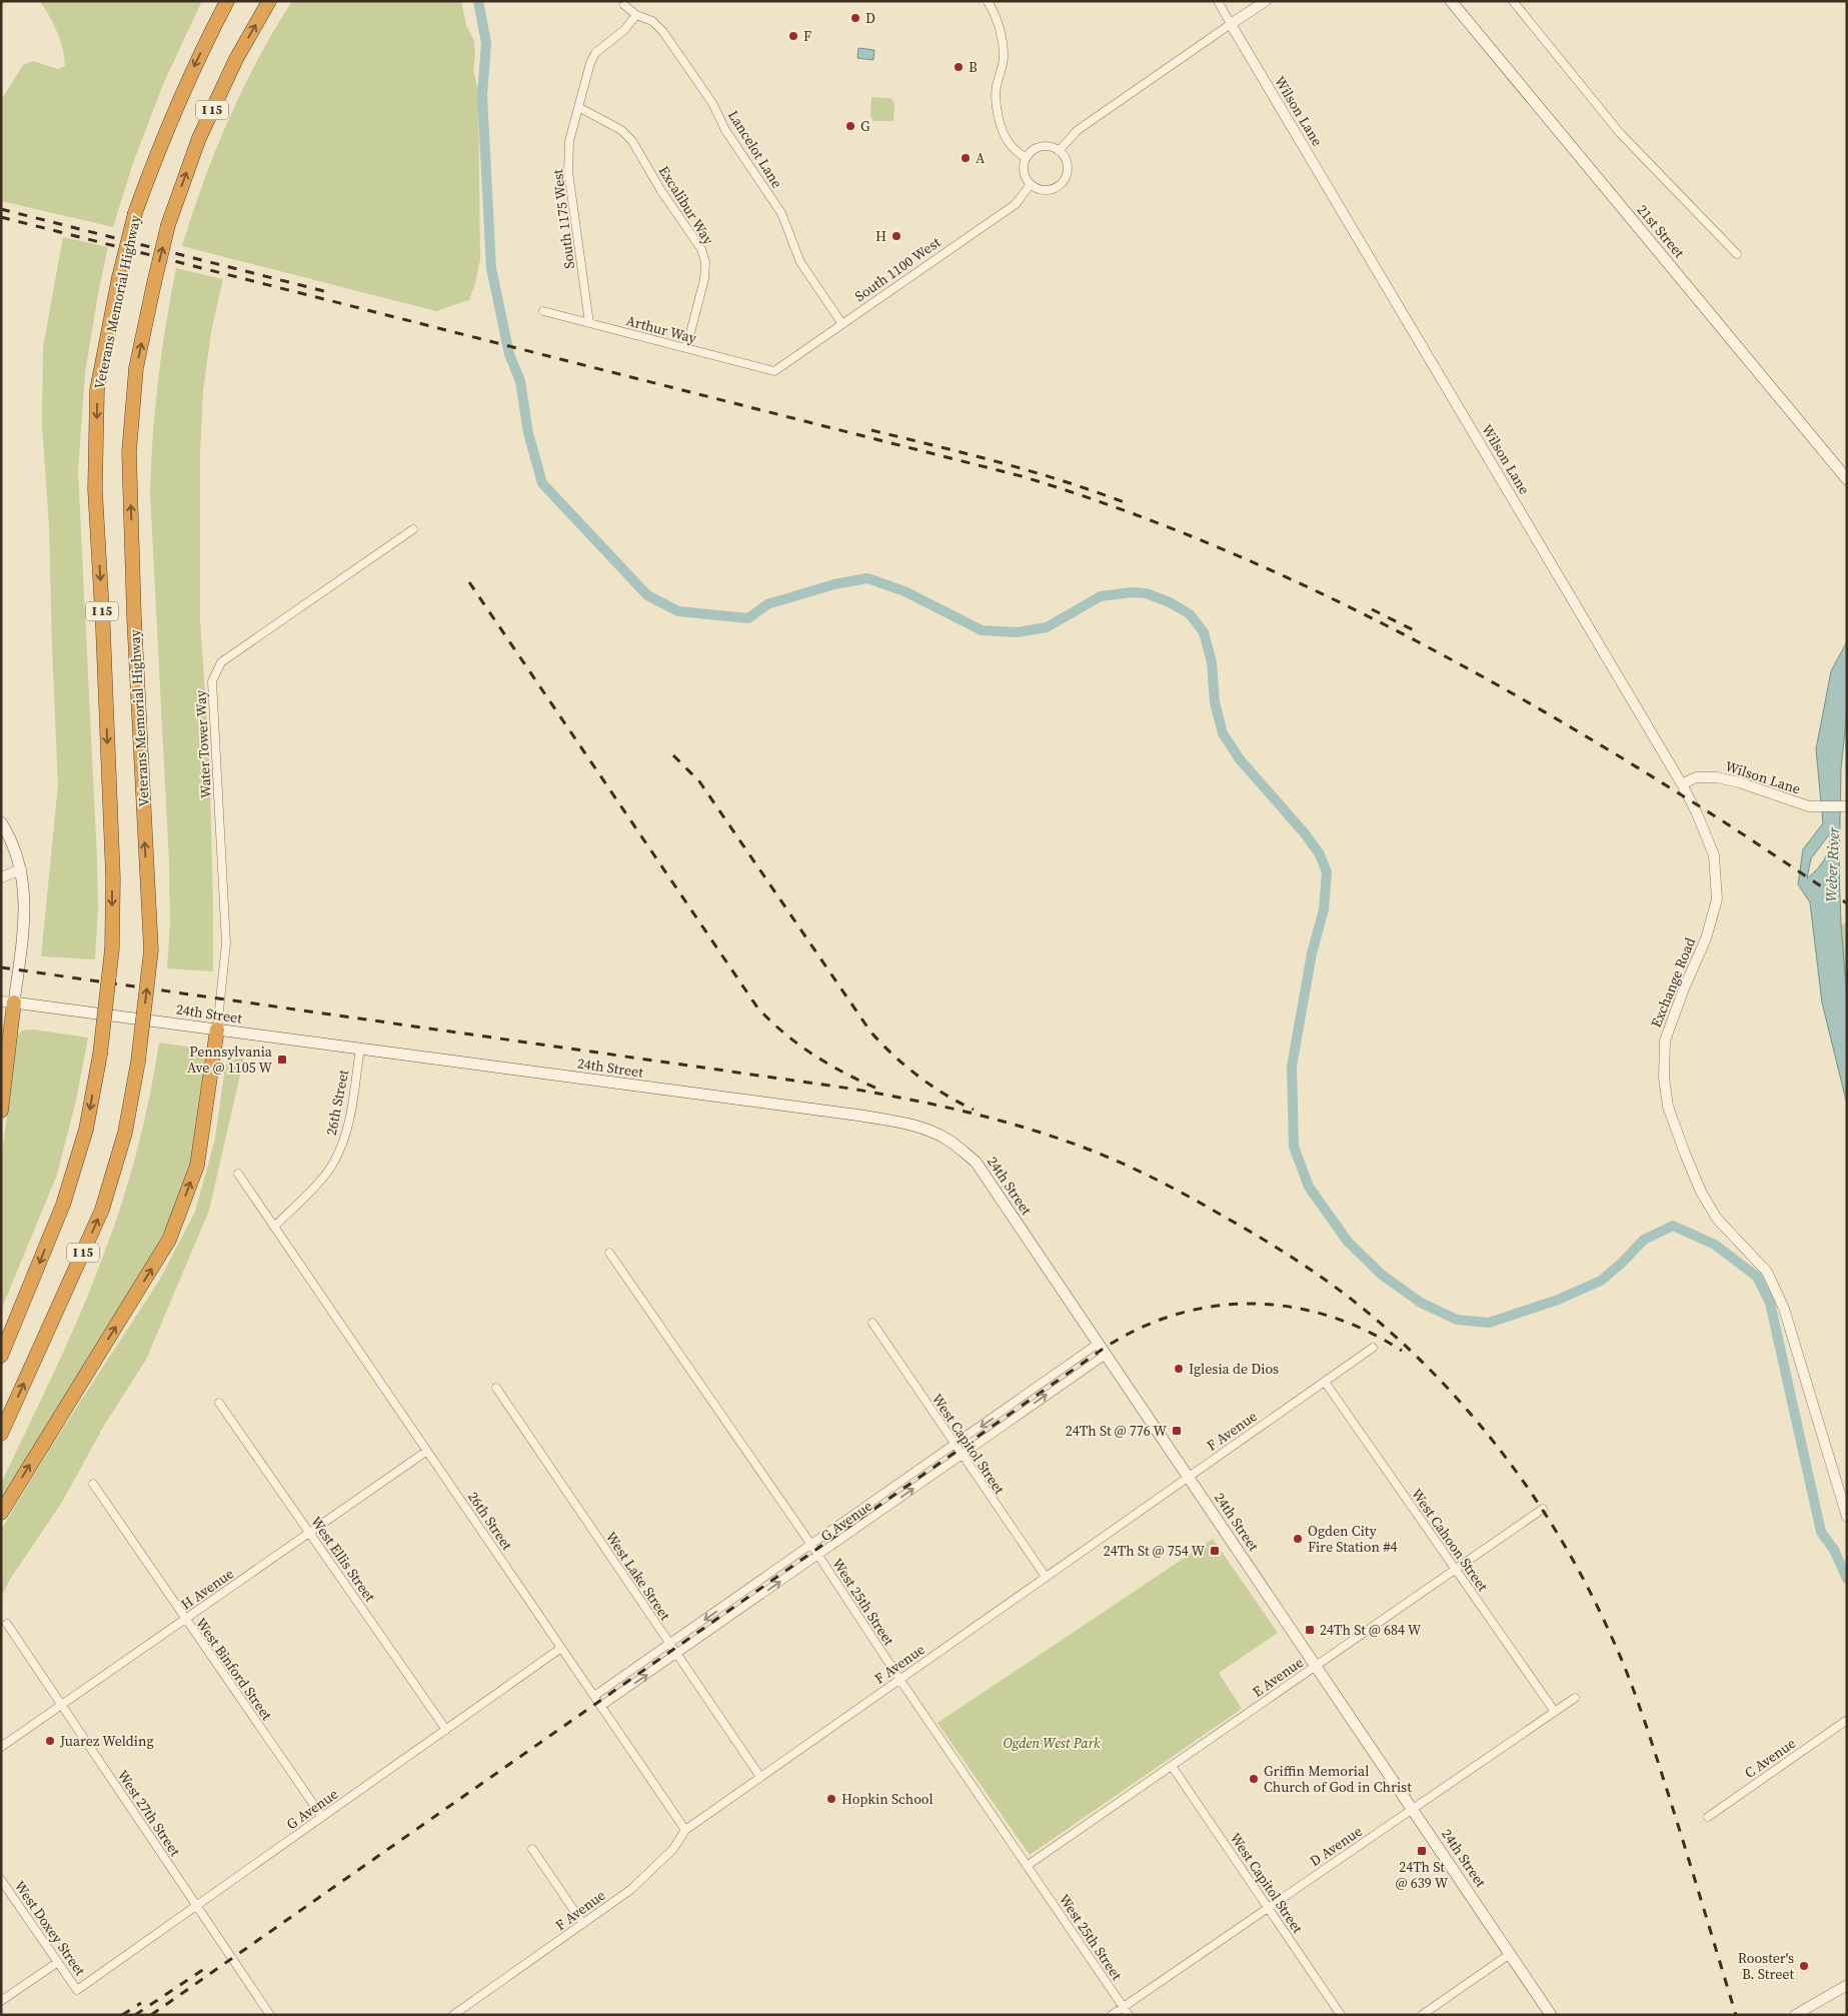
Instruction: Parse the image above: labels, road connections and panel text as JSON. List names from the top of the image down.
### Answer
{
  "streets": {
    "highway": ["I 15", "Veterans Memorial Highway"],
    "main road": ["21st Street", "24th Street"],
    "street": [
      "Wilson Lane",
      "Lancelot Lane",
      "Excalibur Way",
      "South 1175 West",
      "South 1100 West",
      "Arthur Way",
      "Water Tower Way",
      "Exchange Road",
      "26th Street",
      "F Avenue",
      "West Capitol Street",
      "G Avenue",
      "West Cahoon Street",
      "West Ellis Street",
      "West Lake Street",
      "H Avenue",
      "West 25th Street",
      "West Binford Street",
      "E Avenue",
      "C Avenue",
      "West 27th Street",
      "D Avenue",
      "West Doxey Street"
    ]
  },
  "crossings": [
    ["Wilson Lane", "Exchange Road"],
    ["Lancelot Lane", "South 1175 West"],
    ["Lancelot Lane", "South 1100 West"],
    ["Excalibur Way", "South 1175 West"],
    ["Excalibur Way", "Arthur Way"],
    ["South 1175 West", "Arthur Way"],
    ["South 1100 West", "Arthur Way"],
    ["Water Tower Way", "24th Street"],
    ["24th Street", "26th Street"],
    ["24th Street", "F Avenue"],
    ["24th Street", "G Avenue"],
    ["24th Street", "E Avenue"],
    ["24th Street", "D Avenue"],
    ["26th Street", "F Avenue"],
    ["26th Street", "G Avenue"],
    ["26th Street", "H Avenue"],
    ["F Avenue", "West Capitol Street"],
    ["F Avenue", "West Cahoon Street"],
    ["F Avenue", "West Lake Street"],
    ["F Avenue", "West 25th Street"],
    ["West Capitol Street", "G Avenue"],
    ["West Capitol Street", "E Avenue"],
    ["West Capitol Street", "D Avenue"],
    ["G Avenue", "West Ellis Street"],
    ["G Avenue", "West Lake Street"],
    ["G Avenue", "West 25th Street"],
    ["G Avenue", "West Binford Street"],
    ["G Avenue", "West 27th Street"],
    ["G Avenue", "West Doxey Street"],
    ["West Cahoon Street", "E Avenue"],
    ["West Cahoon Street", "D Avenue"],
    ["West Ellis Street", "H Avenue"],
    ["H Avenue", "West Binford Street"],
    ["H Avenue", "West 27th Street"],
    ["West 25th Street", "E Avenue"],
    ["West 25th Street", "D Avenue"]
  ],
  "water": ["Weber River"],
  "parks": ["Ogden West Park"],
  "places": {
    "other": [
      "D",
      "F",
      "B",
      "G",
      "A",
      "H",
      "Iglesia de Dios",
      "Ogden City Fire Station #4",
      "Juarez Welding",
      "Griffin Memorial Church of God in Christ",
      "Hopkin School",
      "Rooster's B. Street"
    ],
    "transit": [
      "Pennsylvania Ave @ 1105 W",
      "24Th St @ 776 W",
      "24Th St @ 754 W",
      "24Th St @ 684 W",
      "24Th St @ 639 W"
    ]
  }
}
